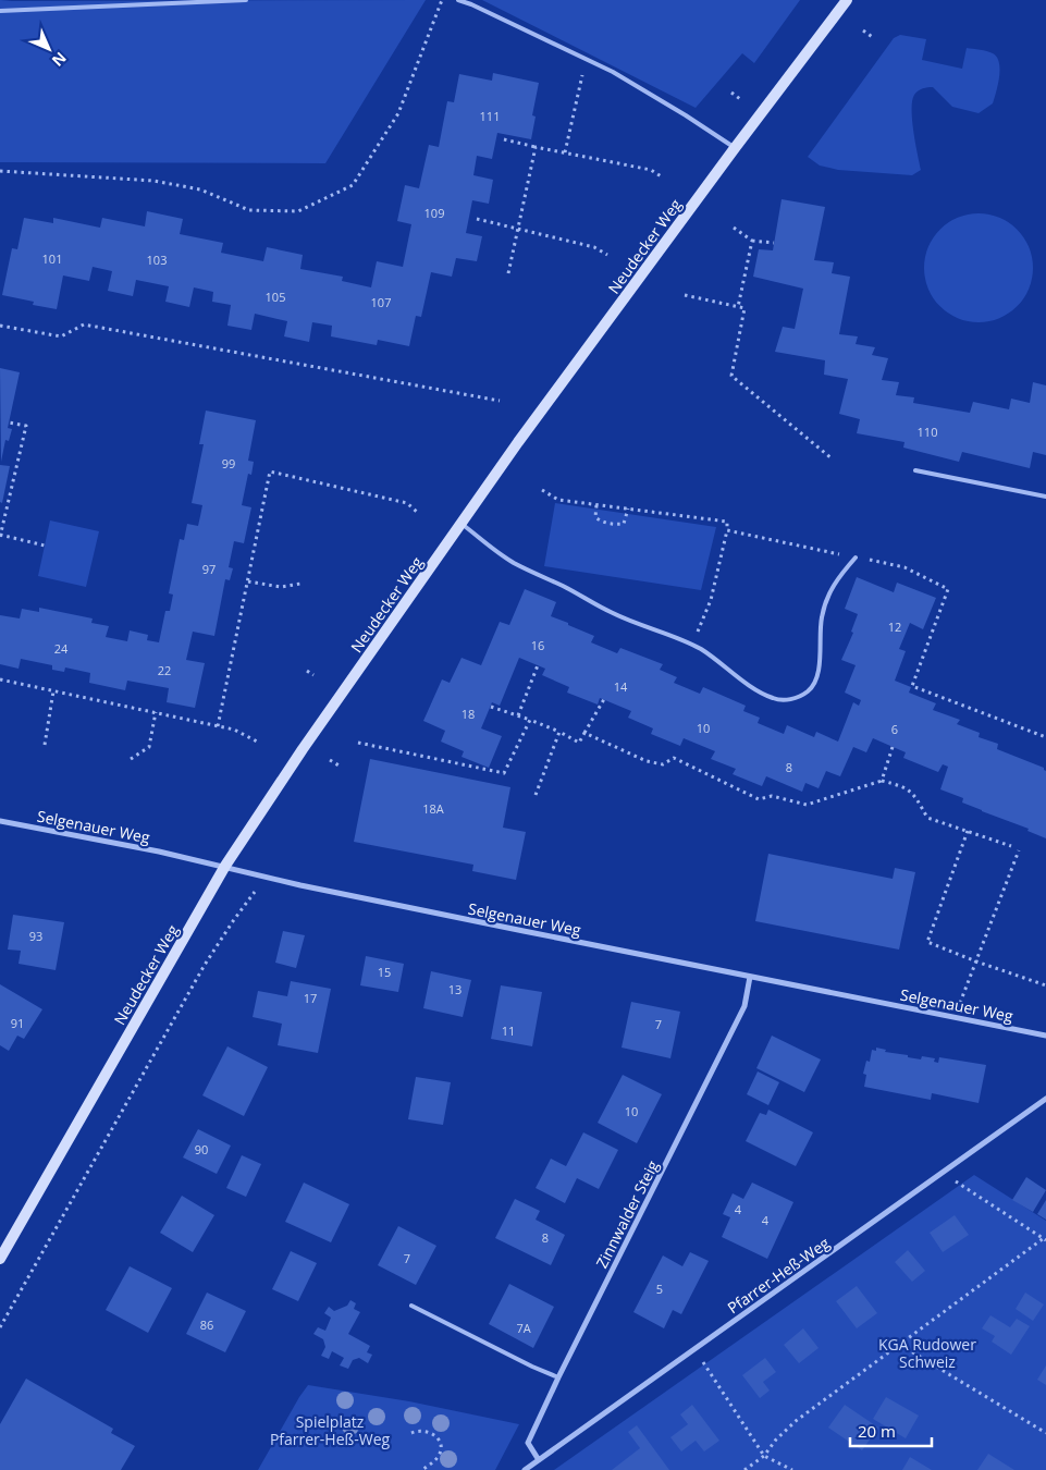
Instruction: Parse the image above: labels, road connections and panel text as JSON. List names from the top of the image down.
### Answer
{
  "streets": {
    "street": [
      "Neudecker Weg",
      "Selgenauer Weg",
      "Zinnwalder Steig",
      "Pfarrer-Heß-Weg"
    ]
  },
  "crossings": [
    ["Neudecker Weg", "Selgenauer Weg"],
    ["Selgenauer Weg", "Zinnwalder Steig"],
    ["Zinnwalder Steig", "Pfarrer-Heß-Weg"]
  ],
  "parks": ["KGA Rudower Schweiz", "Spielplatz Pfarrer-Heß-Weg"],
  "house_numbers": [
    "111",
    "109",
    "101",
    "103",
    "105",
    "107",
    "110",
    "99",
    "97",
    "12",
    "16",
    "24",
    "22",
    "14",
    "18",
    "10",
    "6",
    "8",
    "18A",
    "93",
    "15",
    "13",
    "17",
    "91",
    "7",
    "11",
    "10",
    "90",
    "4",
    "4",
    "8",
    "7",
    "5",
    "86",
    "7A"
  ],
  "scale_bar": "20 m",
  "north": "bottom right"
}
